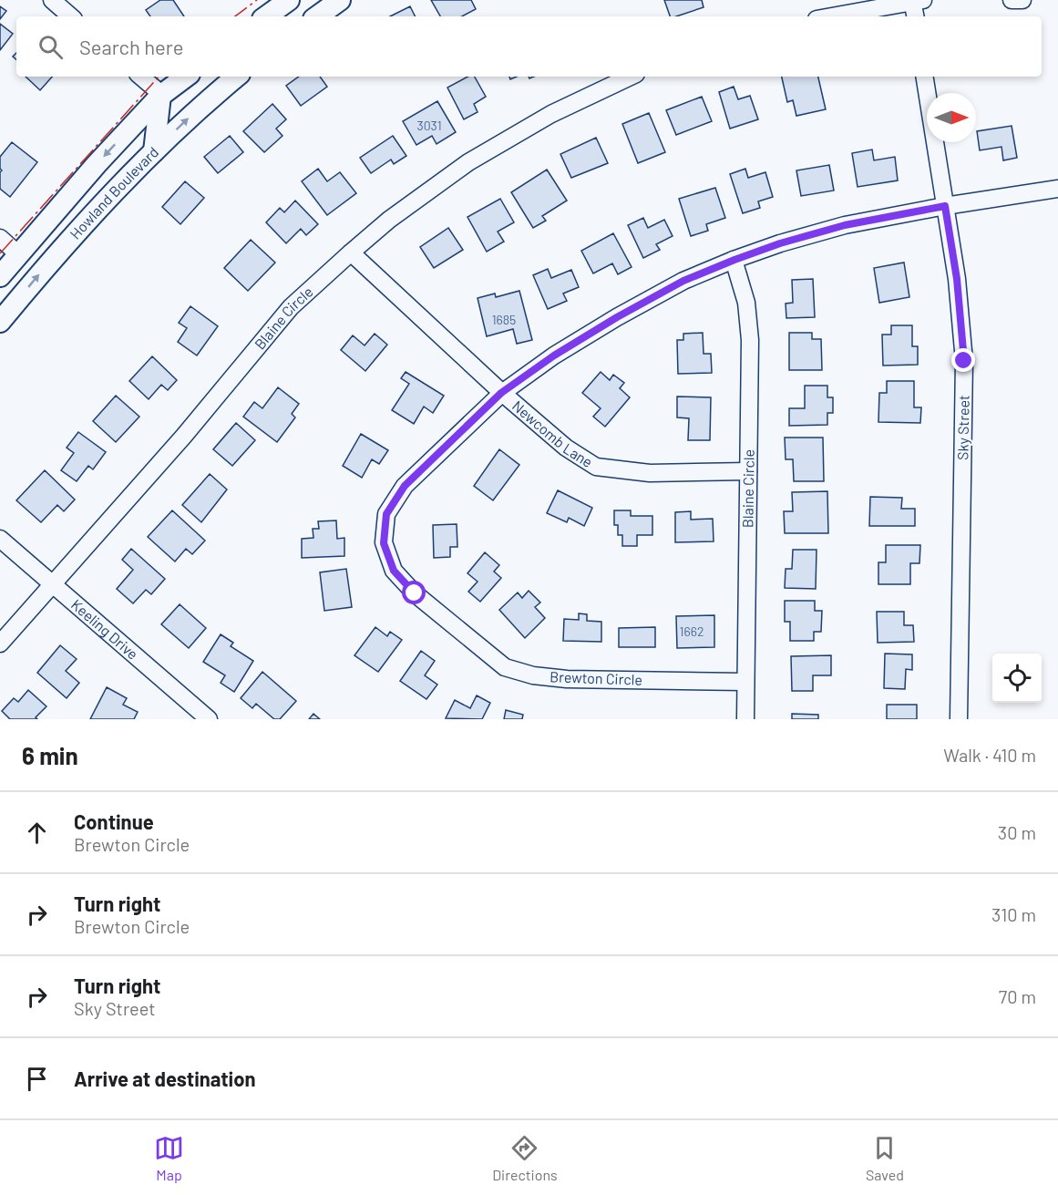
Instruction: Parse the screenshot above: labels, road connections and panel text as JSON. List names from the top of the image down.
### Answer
{
  "streets": {
    "main road": ["Howland Boulevard"],
    "street": [
      "Blaine Circle",
      "Sky Street",
      "Newcomb Lane",
      "Keeling Drive",
      "Brewton Circle"
    ]
  },
  "crossings": [
    ["Blaine Circle", "Newcomb Lane"],
    ["Blaine Circle", "Keeling Drive"],
    ["Blaine Circle", "Brewton Circle"],
    ["Sky Street", "Brewton Circle"],
    ["Newcomb Lane", "Brewton Circle"]
  ],
  "house_numbers": ["3031", "1685", "1662"],
  "north": "right",
  "page": {
    "search": "Search here",
    "heading": ["6 min", "Walk · 410 m"],
    "list": [
      ["Continue", "Brewton Circle", "30 m"],
      ["Turn right", "Brewton Circle", "310 m"],
      ["Turn right", "Sky Street", "70 m"],
      "Arrive at destination"
    ],
    "nav": ["Map", "Directions", "Saved"]
  }
}
